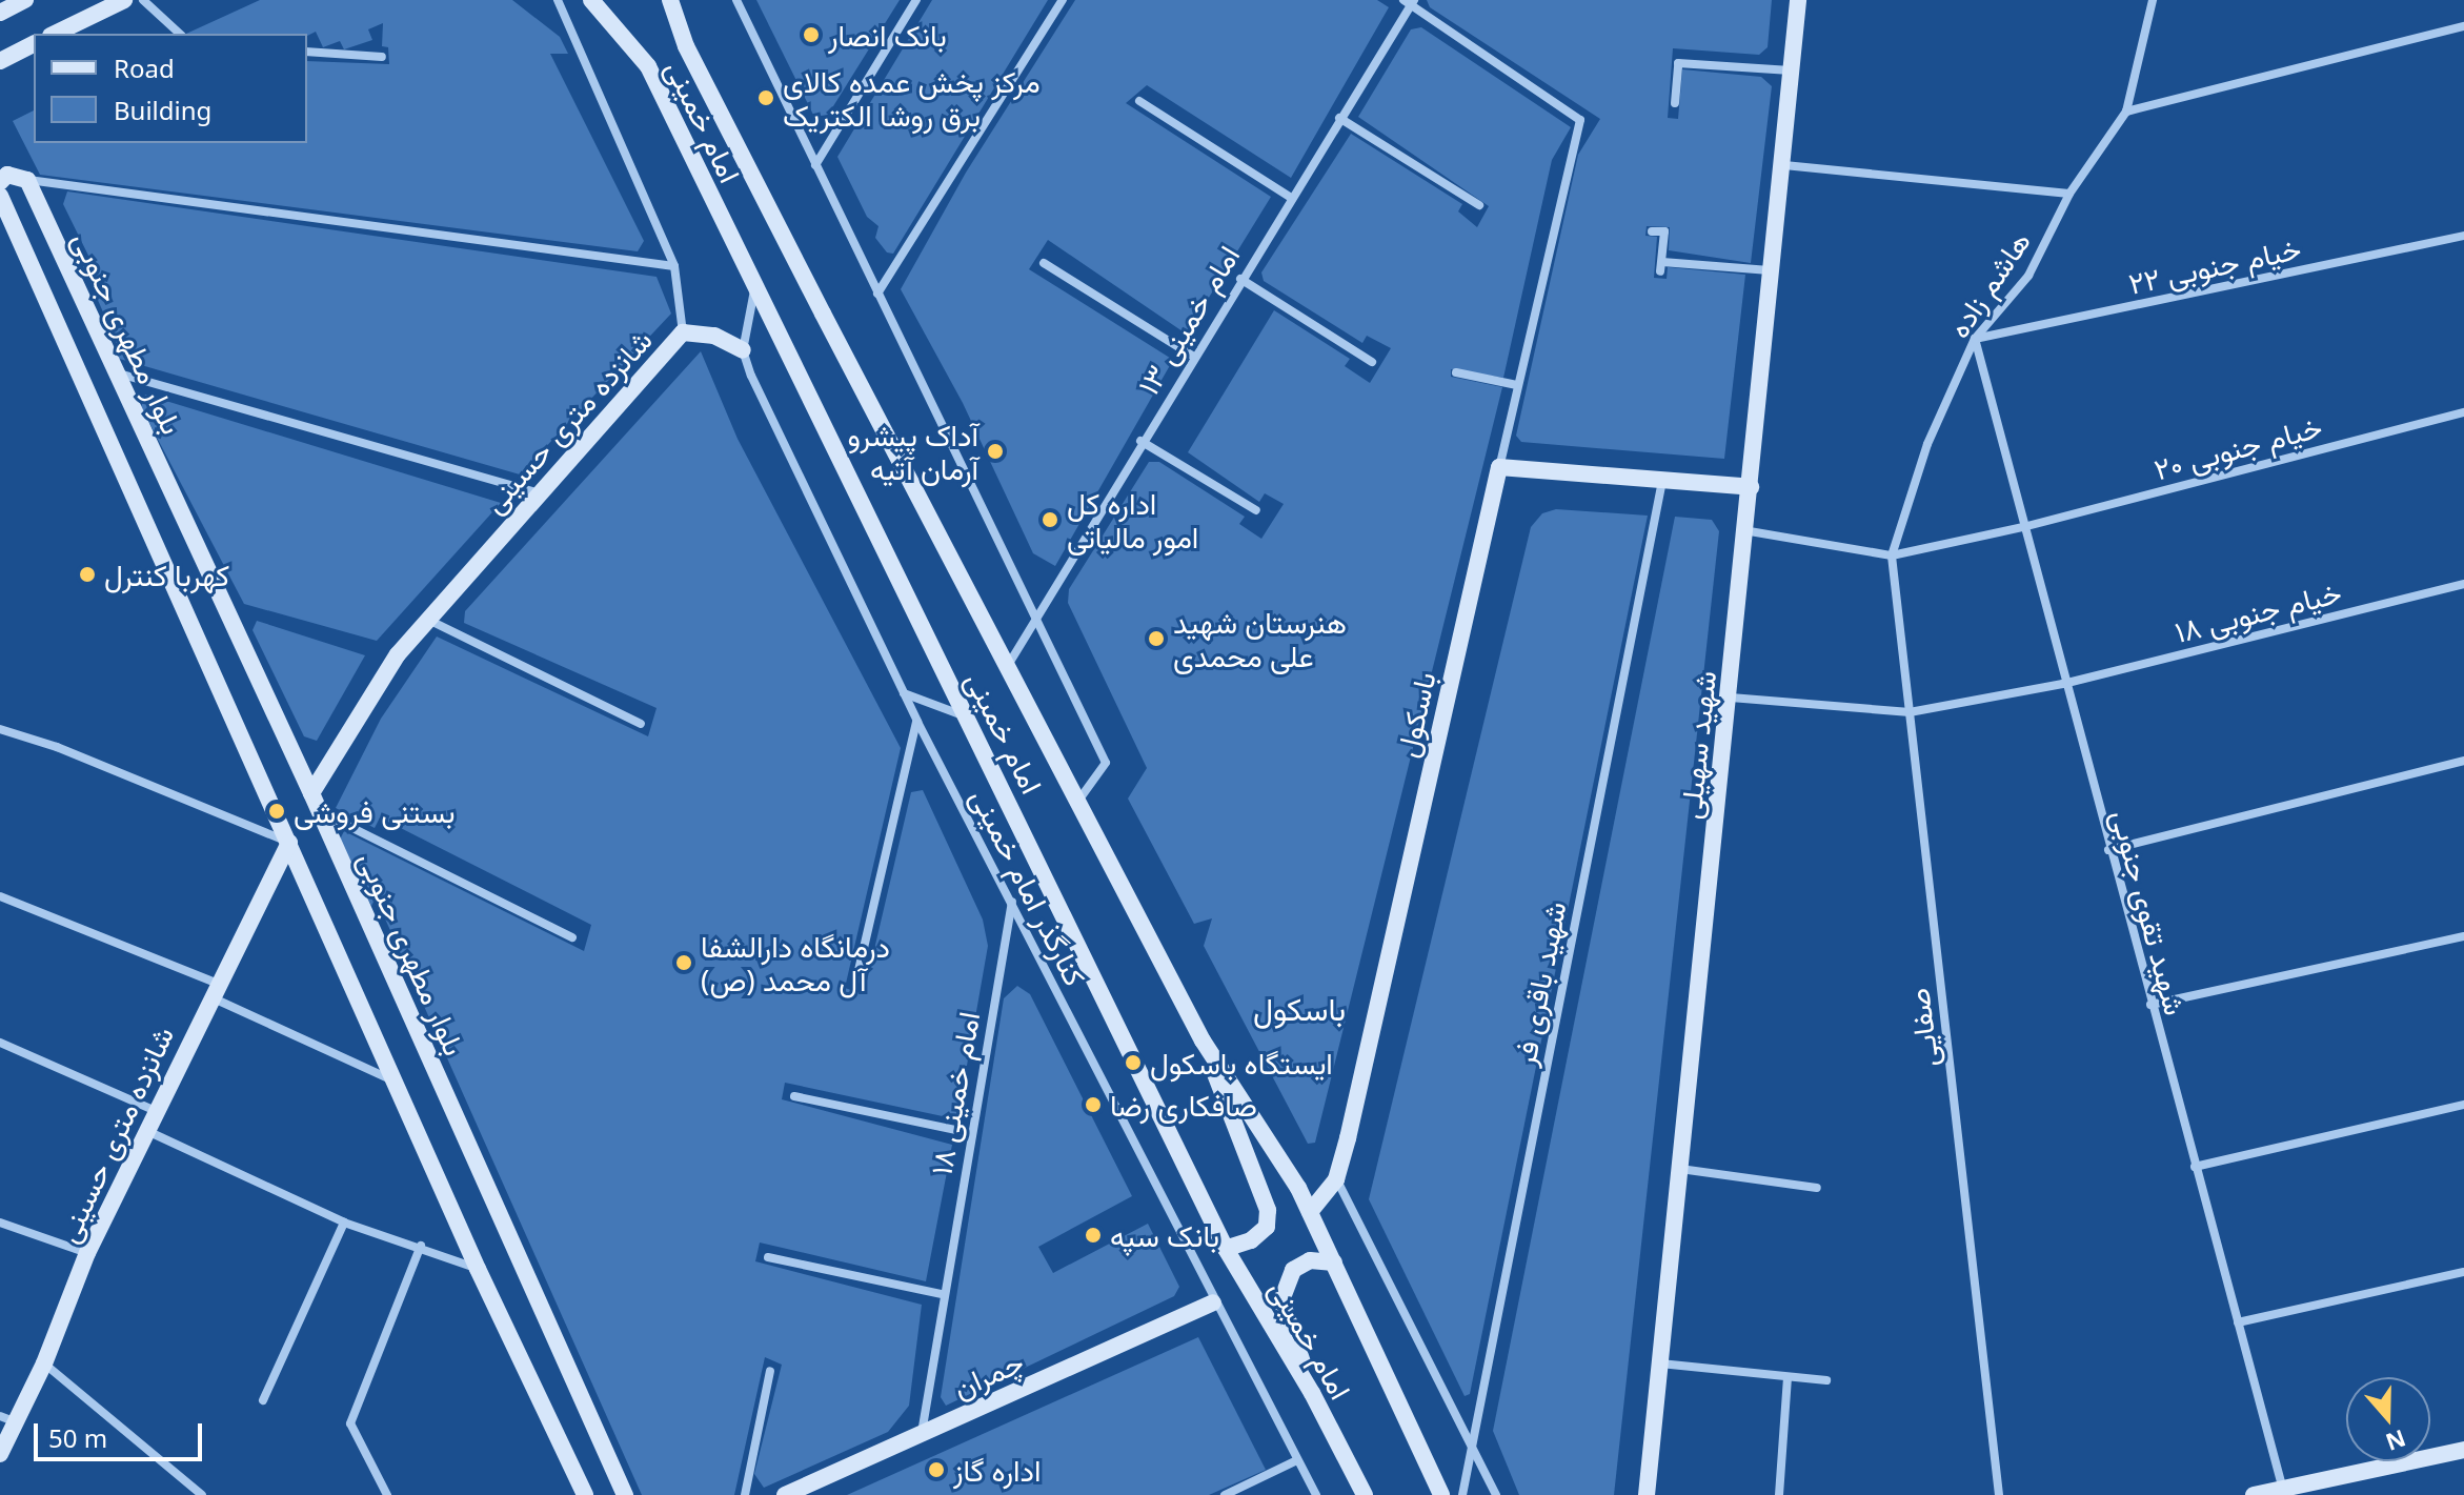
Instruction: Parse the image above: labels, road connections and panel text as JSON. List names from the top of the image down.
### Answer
{
  "streets": {
    "street": [
      "امام خمینی",
      "خیام جنوبی ۲۲",
      "هاشم زاده",
      "امام خمینی ۱۳",
      "بلوار مطهری جنوبی",
      "شانزده متری حسینی",
      "خیام جنوبی ۲۰",
      "خیام جنوبی ۱۸",
      "باسکول",
      "شهید سهیلی",
      "کنارگذر امام خمینی",
      "شهید تقوی جنوبی",
      "شهید باقری فر",
      "صفایی",
      "امام خمینی ۱۸",
      "چمران"
    ]
  },
  "crossings": [
    ["امام خمینی", "امام خمینی ۱۳"],
    ["امام خمینی", "باسکول"],
    ["خیام جنوبی ۲۲", "هاشم زاده"],
    ["خیام جنوبی ۲۲", "شهید تقوی جنوبی"],
    ["هاشم زاده", "خیام جنوبی ۲۰"],
    ["هاشم زاده", "شهید تقوی جنوبی"],
    ["هاشم زاده", "صفایی"],
    ["بلوار مطهری جنوبی", "شانزده متری حسینی"],
    ["خیام جنوبی ۲۰", "شهید تقوی جنوبی"],
    ["خیام جنوبی ۲۰", "صفایی"],
    ["خیام جنوبی ۱۸", "شهید سهیلی"],
    ["خیام جنوبی ۱۸", "شهید تقوی جنوبی"],
    ["خیام جنوبی ۱۸", "صفایی"],
    ["کنارگذر امام خمینی", "امام خمینی ۱۸"],
    ["کنارگذر امام خمینی", "چمران"],
    ["امام خمینی ۱۸", "چمران"]
  ],
  "districts": ["باسکول"],
  "places": [
    "بانک انصار",
    "مرکز پخش عمده کالای برق روشا الکتریک",
    "آداک پیشرو آرمان آتیه",
    "اداره کل امور مالیاتی",
    "کهربا کنترل",
    "هنرستان شهید علی محمدی",
    "بستنی فروشی",
    "درمانگاه دارالشفا آل محمد (ص)",
    "ایستگاه باسکول",
    "صافکاری رضا",
    "بانک سپه",
    "اداره گاز"
  ],
  "legend": ["Road", "Building"],
  "scale_bar": "50 m",
  "north": "bottom"
}
